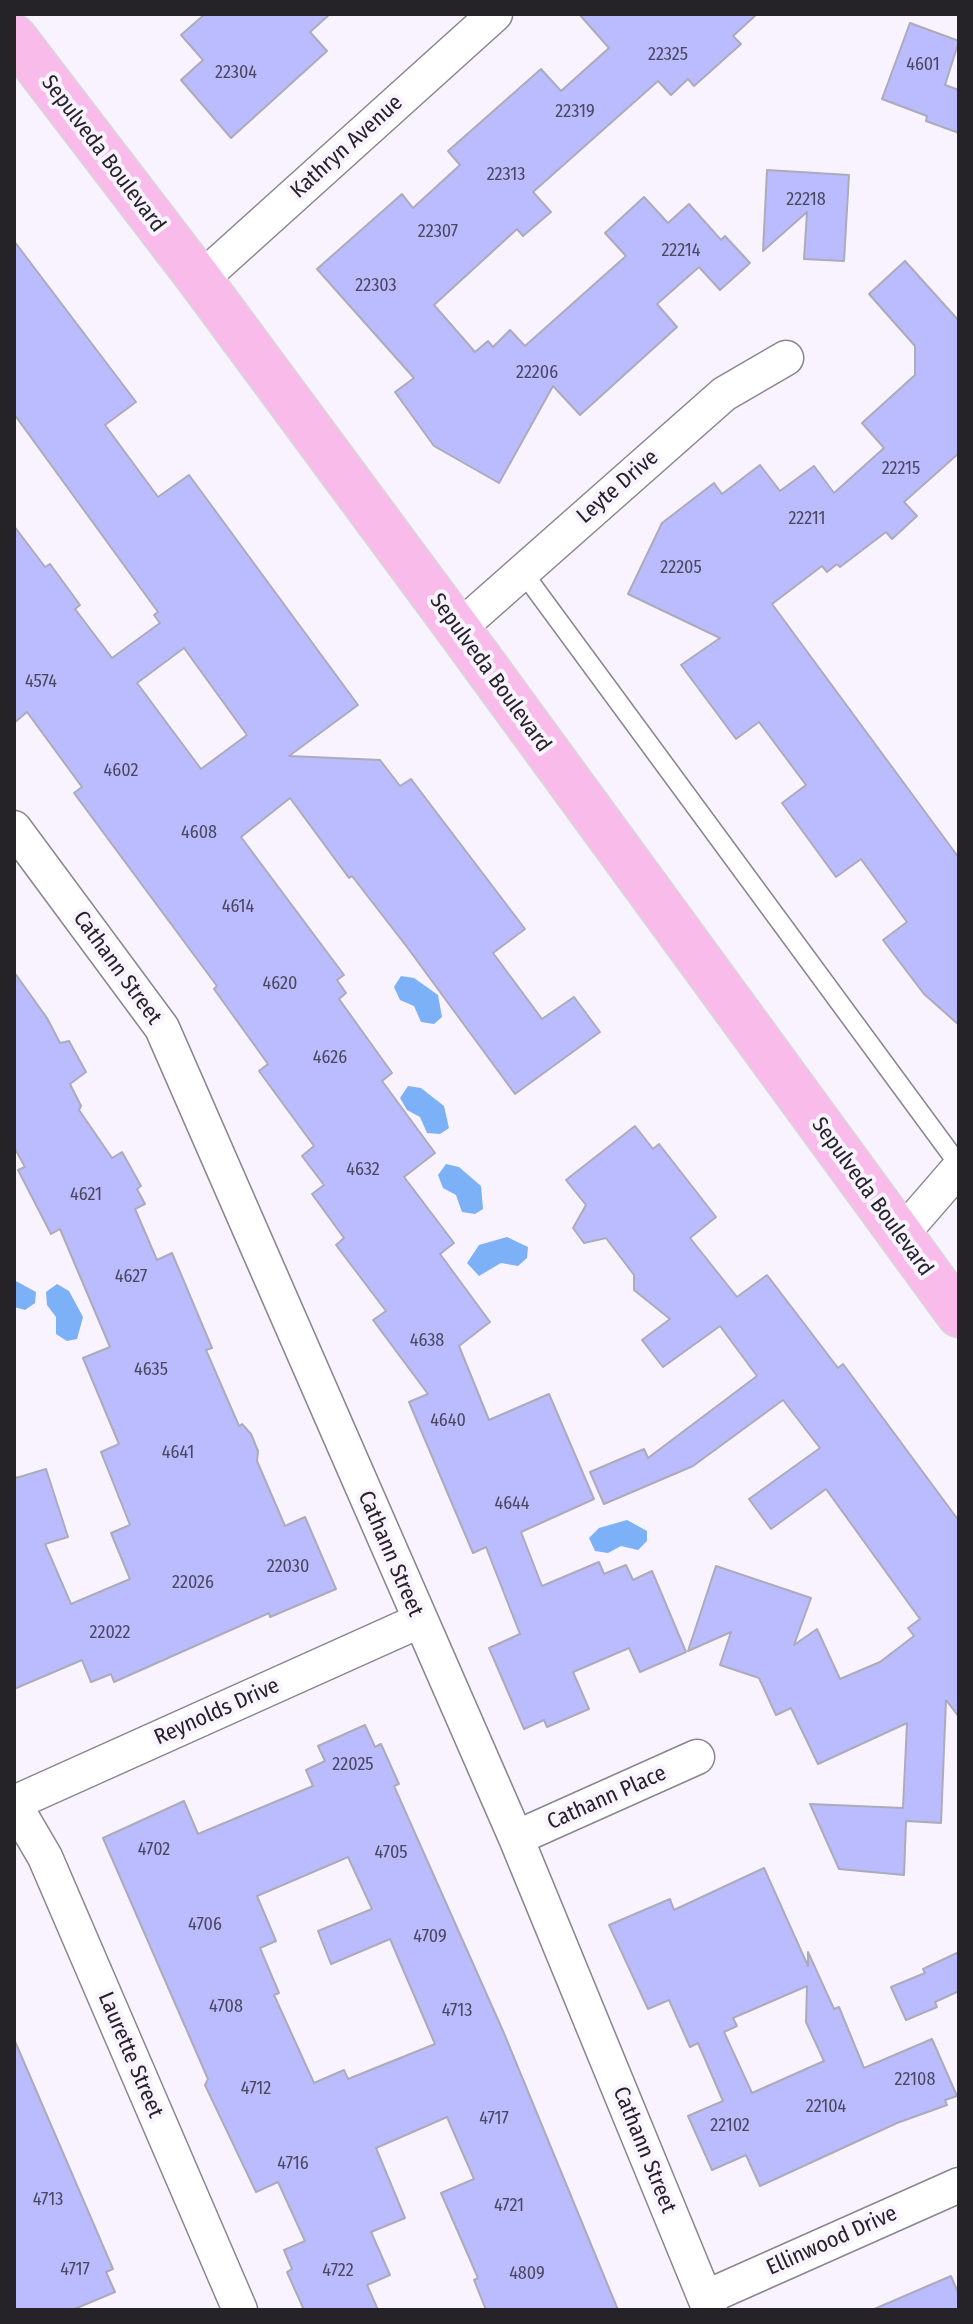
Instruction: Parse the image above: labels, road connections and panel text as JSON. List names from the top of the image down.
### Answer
{
  "streets": {
    "main road": ["Sepulveda Boulevard"],
    "street": [
      "Kathryn Avenue",
      "Leyte Drive",
      "Cathann Street",
      "Reynolds Drive",
      "Cathann Place",
      "Laurette Street",
      "Ellinwood Drive"
    ]
  },
  "crossings": [
    ["Kathryn Avenue", "Sepulveda Boulevard"],
    ["Sepulveda Boulevard", "Leyte Drive"],
    ["Cathann Street", "Reynolds Drive"],
    ["Cathann Street", "Cathann Place"],
    ["Cathann Street", "Ellinwood Drive"],
    ["Reynolds Drive", "Laurette Street"]
  ],
  "house_numbers": [
    "22325",
    "4601",
    "22304",
    "22319",
    "22313",
    "22218",
    "22307",
    "22214",
    "22303",
    "22206",
    "22215",
    "22211",
    "22205",
    "4574",
    "4602",
    "4608",
    "4614",
    "4620",
    "4626",
    "4632",
    "4621",
    "4627",
    "4638",
    "4635",
    "4640",
    "4641",
    "4644",
    "22030",
    "22026",
    "22022",
    "22025",
    "4702",
    "4705",
    "4706",
    "4709",
    "4708",
    "4713",
    "22108",
    "4712",
    "22104",
    "4717",
    "22102",
    "4716",
    "4713",
    "4721",
    "4717",
    "4722",
    "4809"
  ]
}
